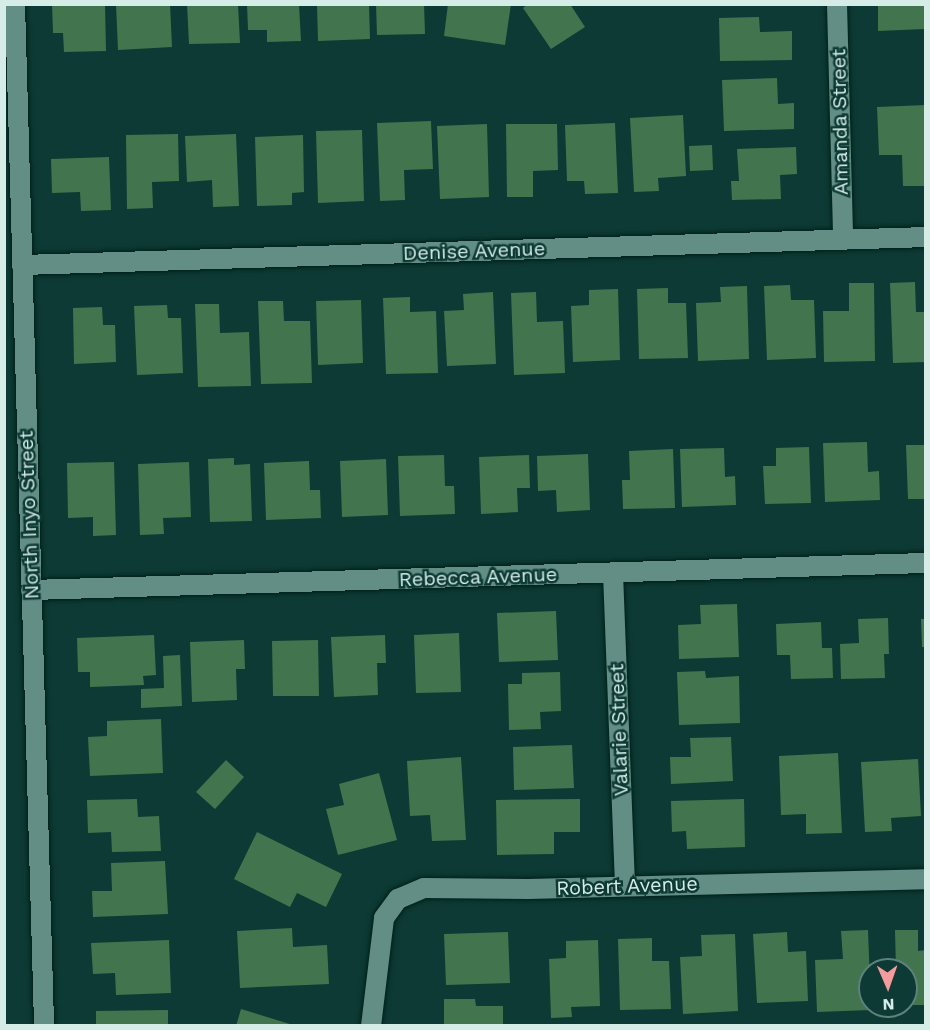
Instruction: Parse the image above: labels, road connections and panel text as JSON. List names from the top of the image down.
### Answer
{
  "streets": {
    "street": [
      "Amanda Street",
      "Denise Avenue",
      "North Inyo Street",
      "Rebecca Avenue",
      "Valarie Street",
      "Robert Avenue"
    ]
  },
  "crossings": [
    ["Amanda Street", "Denise Avenue"],
    ["Denise Avenue", "North Inyo Street"],
    ["North Inyo Street", "Rebecca Avenue"],
    ["Rebecca Avenue", "Valarie Street"],
    ["Valarie Street", "Robert Avenue"]
  ],
  "north": "bottom"
}
